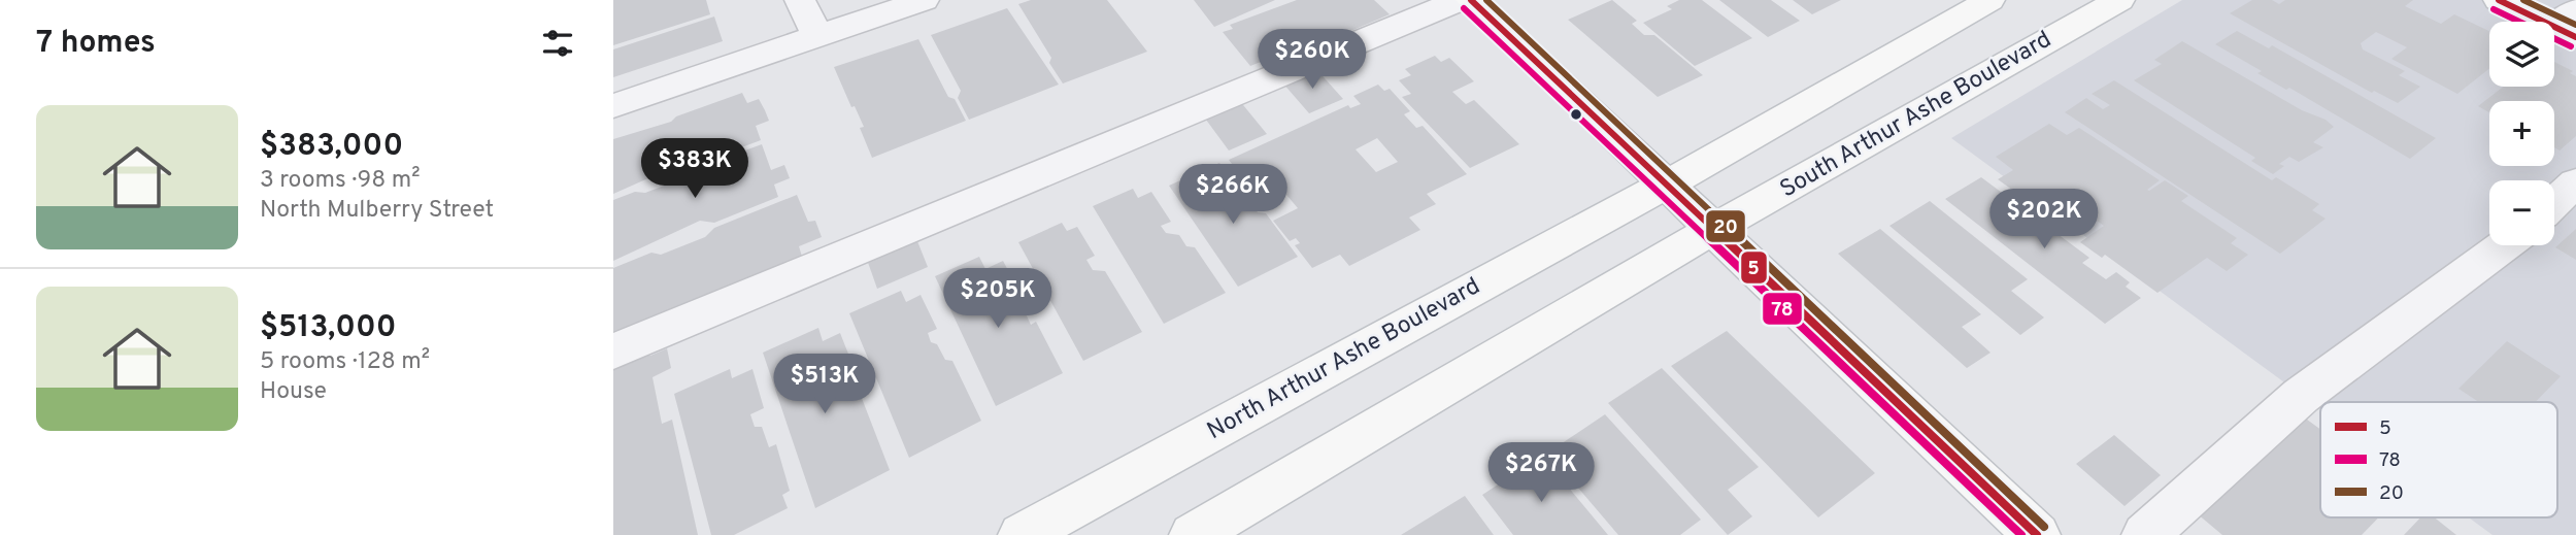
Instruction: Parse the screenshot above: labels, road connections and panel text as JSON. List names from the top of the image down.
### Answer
{
  "streets": {
    "main road": ["South Arthur Ashe Boulevard", "North Arthur Ashe Boulevard"]
  },
  "lines": ["transit line 5", "transit line 20", "transit line 78"],
  "legend": ["5", "78", "20"],
  "page": {
    "heading": "7 homes",
    "map_buttons": ["+", "−"],
    "price": [
      "$260K",
      "$383K",
      "$266K",
      "$202K",
      "$205K",
      "$513K",
      "$267K"
    ],
    "list": [
      {
        "name": "$383,000",
        "note": "3 rooms · 98 m² · North Mulberry Street"
      },
      {
        "name": "$513,000",
        "note": "5 rooms · 128 m² · House"
      }
    ]
  }
}
